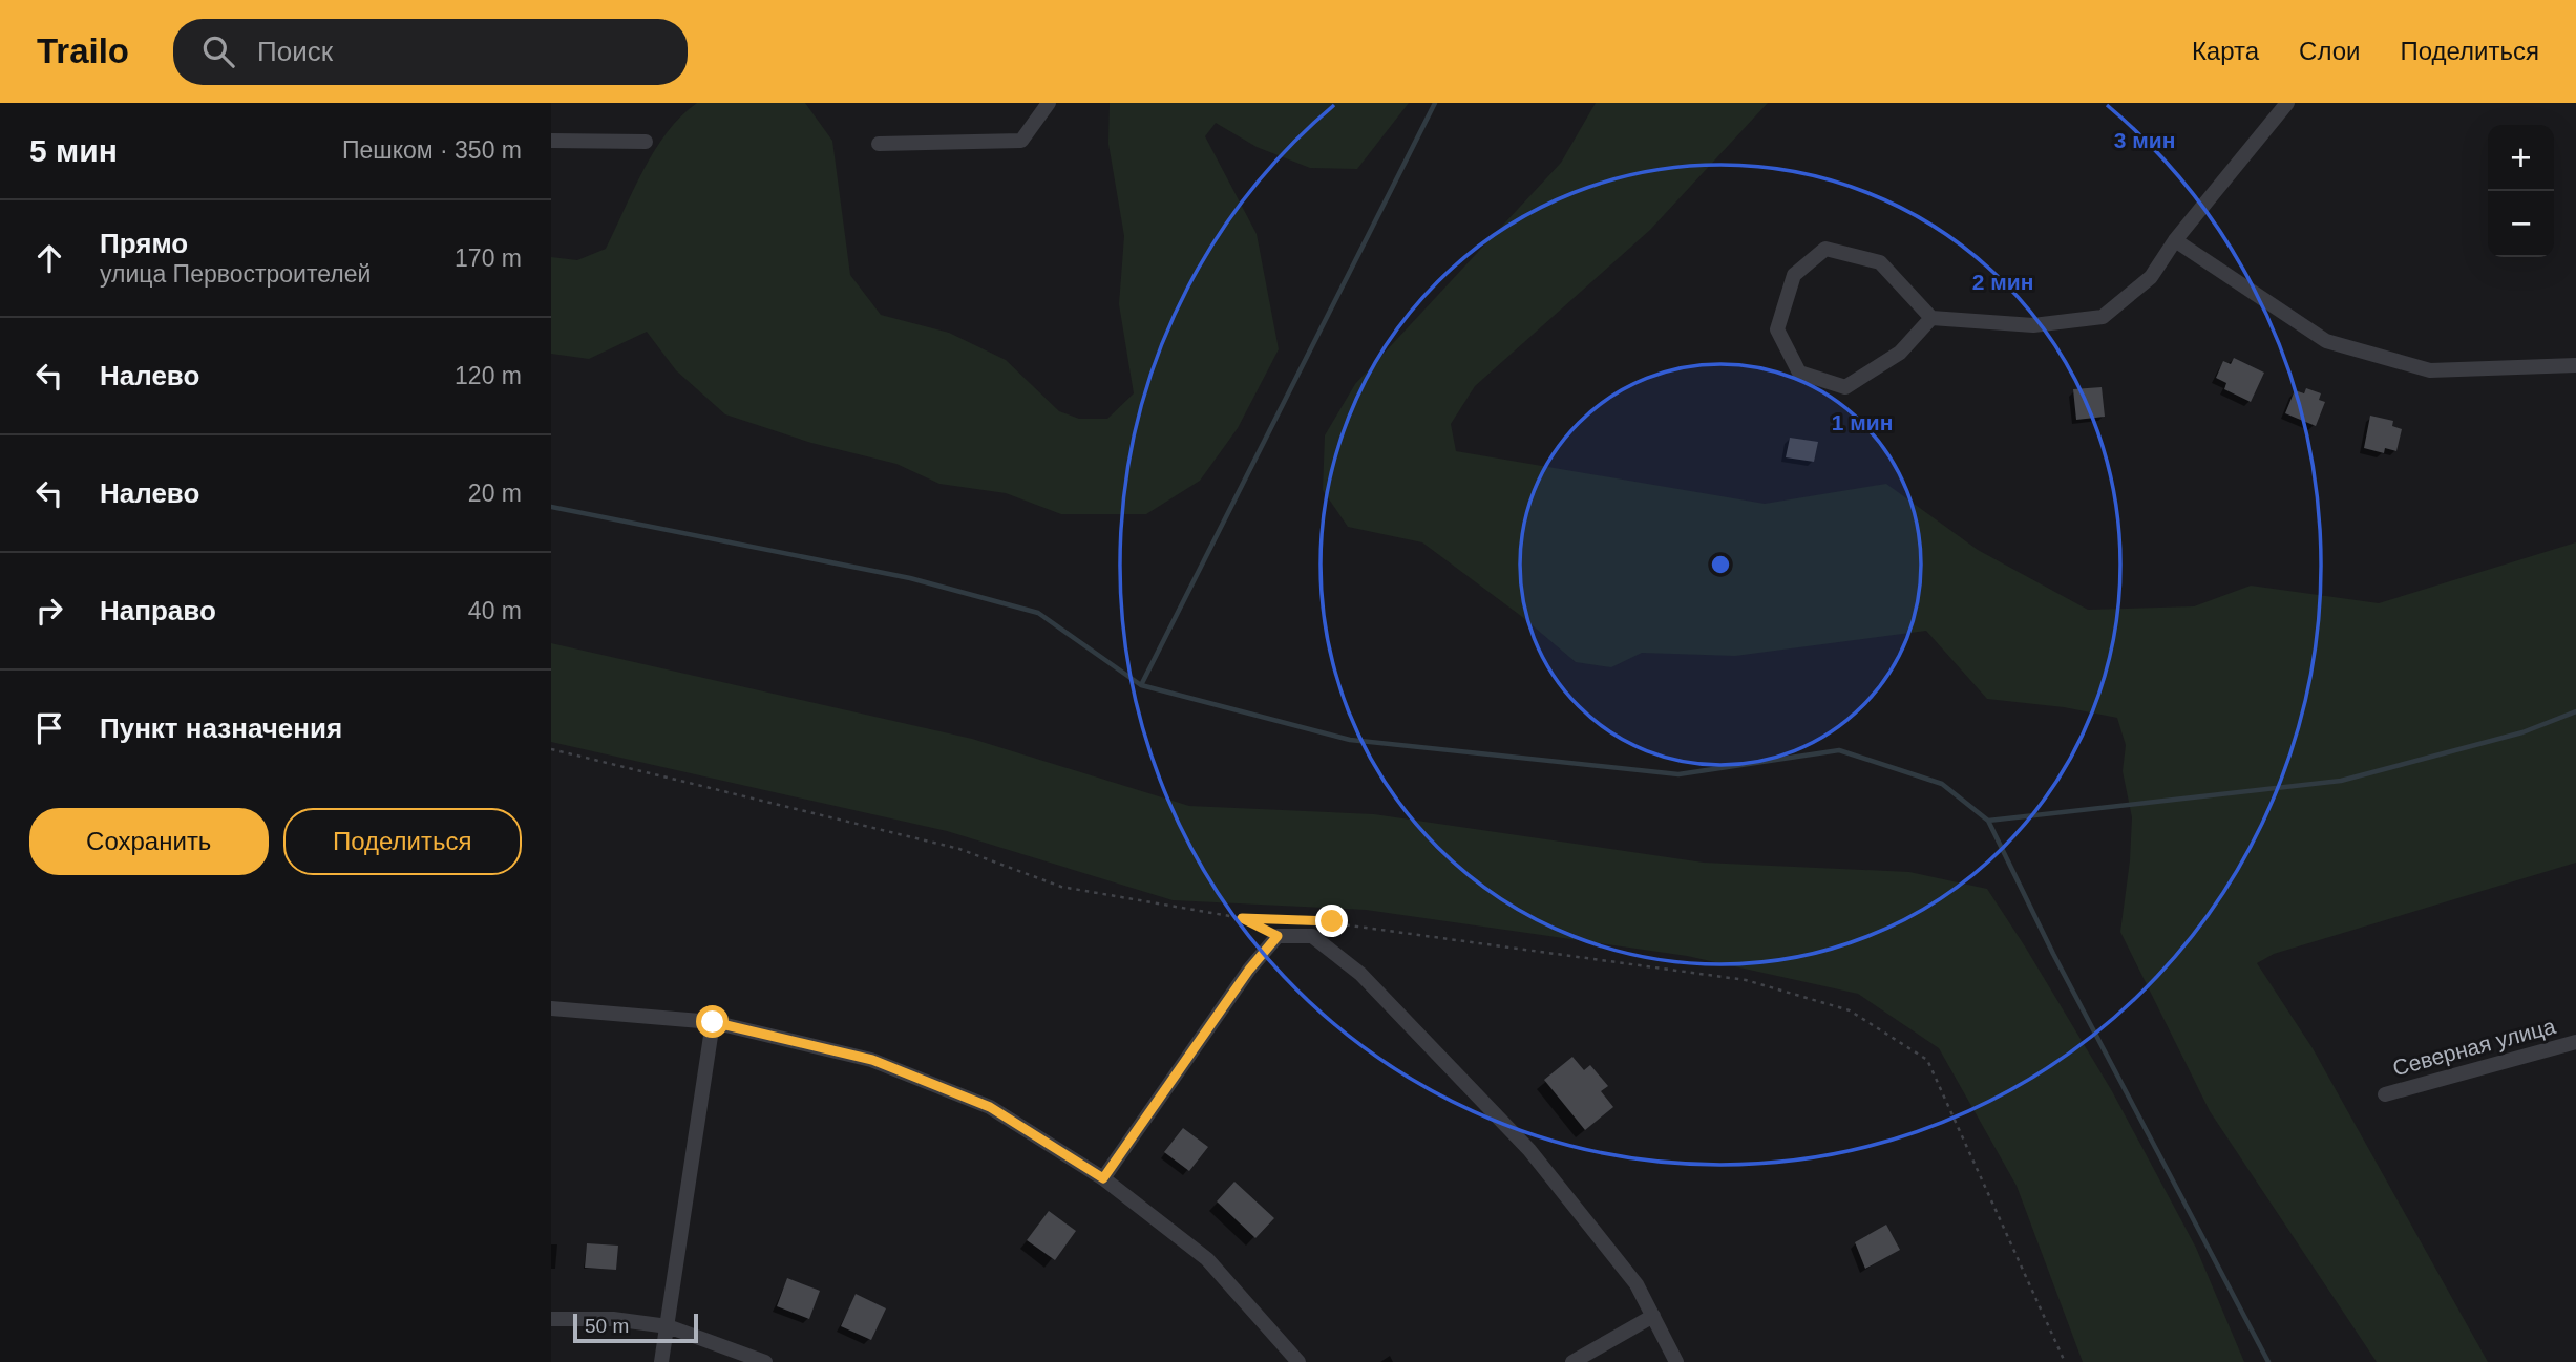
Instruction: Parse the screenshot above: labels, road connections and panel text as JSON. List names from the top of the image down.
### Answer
{
  "streets": {
    "street": ["Северная улица"]
  },
  "scale_bar": "50 m",
  "page": {
    "header": "Trailo",
    "search": "Поиск",
    "nav": ["Карта", "Слои", "Поделиться"],
    "heading": ["5 мин", "Пешком · 350 m"],
    "map_buttons": ["+", "−"],
    "list": [
      ["Прямо", "улица Первостроителей", "170 m"],
      ["Налево", "120 m"],
      ["Налево", "20 m"],
      ["Направо", "40 m"],
      "Пункт назначения"
    ],
    "buttons": ["Сохранить", "Поделиться"],
    "scale": "50 m"
  },
  "rings": ["3 мин", "2 мин", "1 мин"]
}
